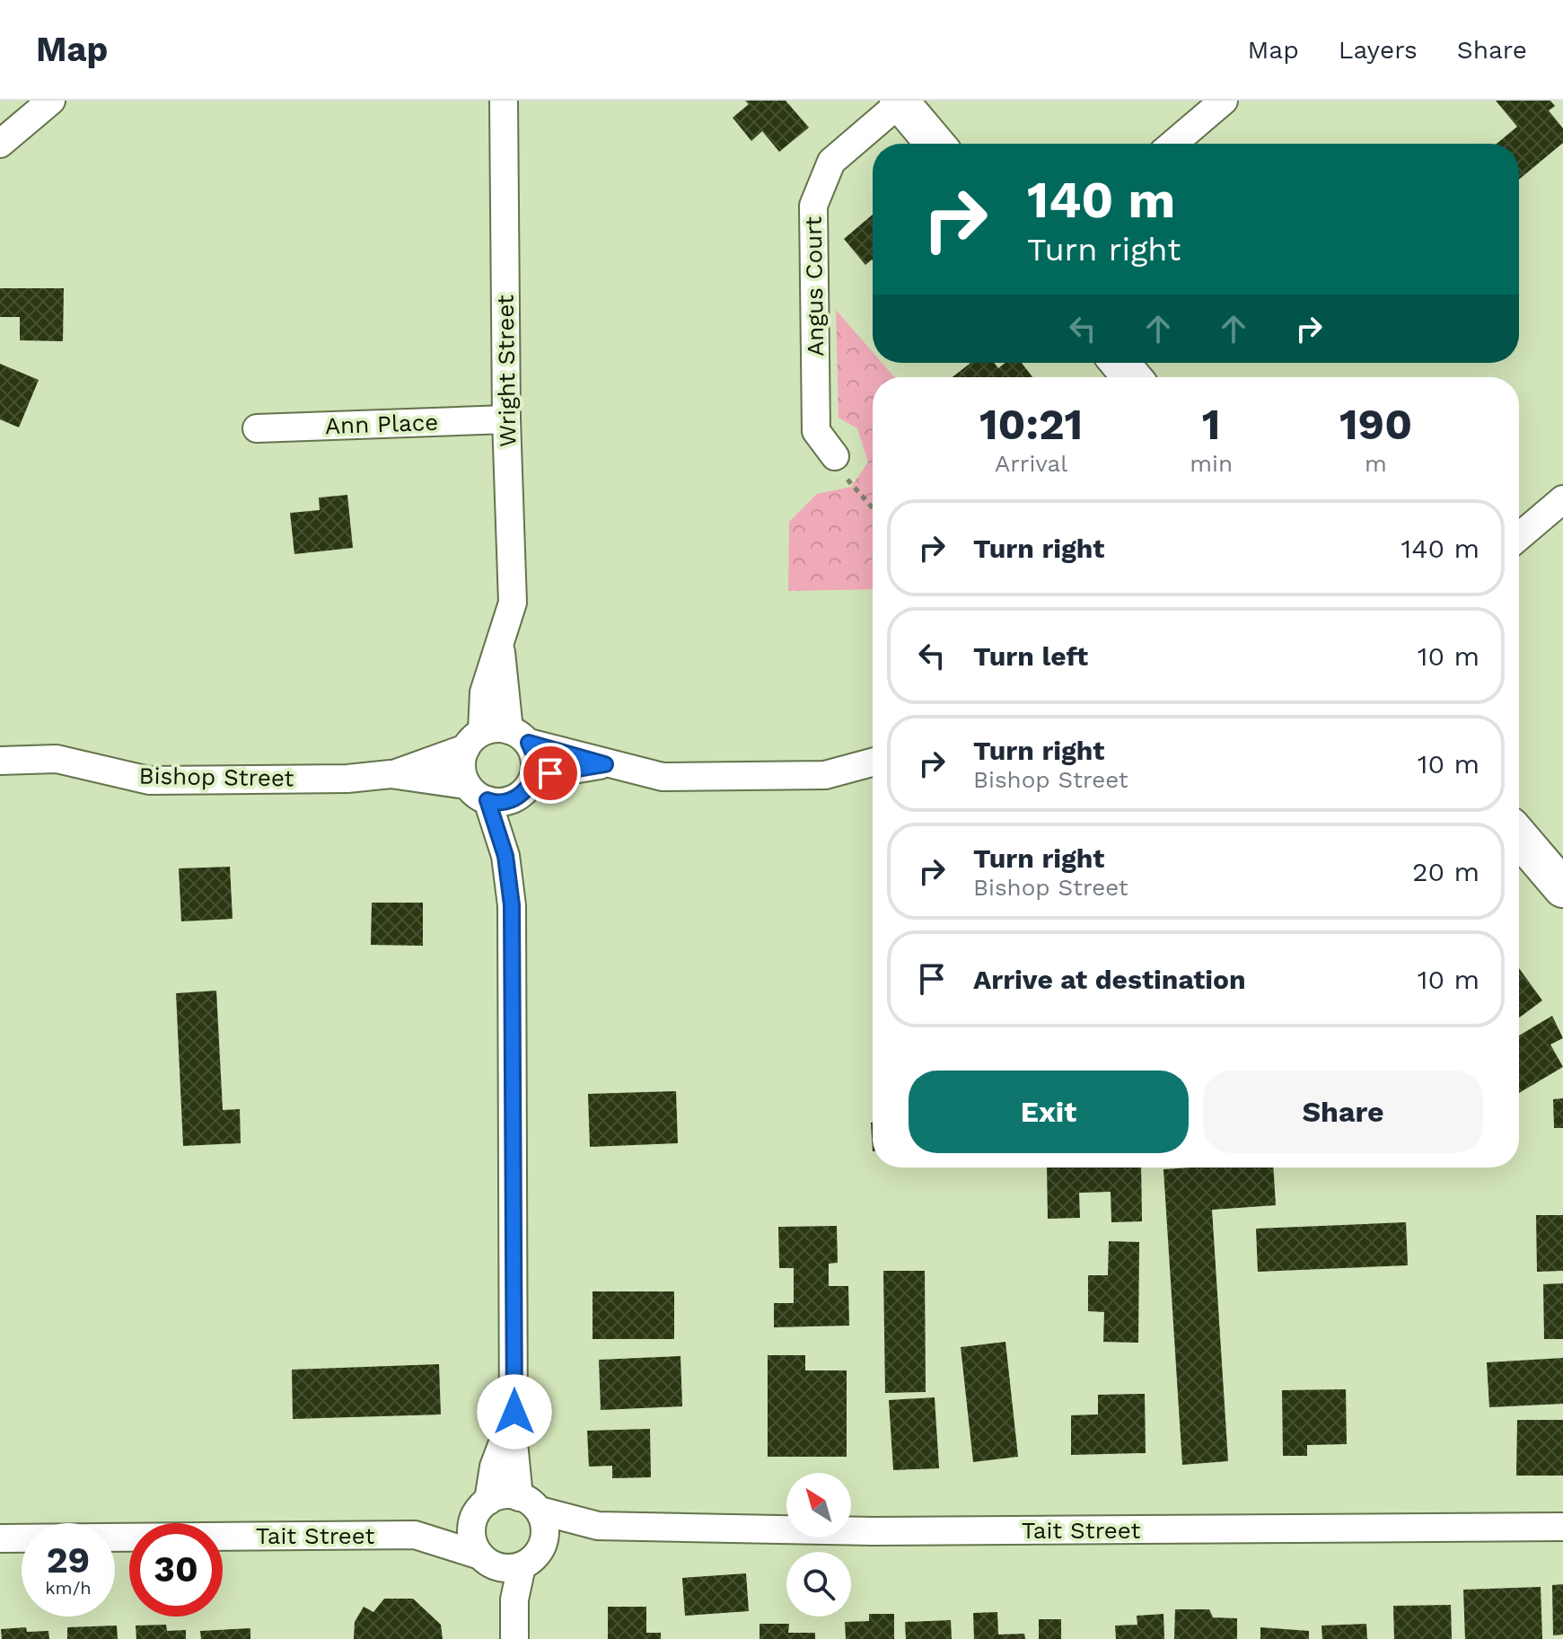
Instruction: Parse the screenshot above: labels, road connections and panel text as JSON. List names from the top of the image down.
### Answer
{
  "streets": {
    "street": [
      "Angus Court",
      "Wright Street",
      "Ann Place",
      "Bishop Street",
      "Tait Street"
    ]
  },
  "crossings": [
    ["Wright Street", "Ann Place"],
    ["Wright Street", "Bishop Street"]
  ],
  "north": "top left",
  "page": {
    "header": "Map",
    "nav": ["Map", "Layers", "Share"],
    "turn": ["140 m", "Turn right"],
    "eta": [
      "10:21",
      "Arrival",
      "1",
      "min",
      "190",
      "m"
    ],
    "list": [
      {
        "name": "Turn right",
        "value": "140 m"
      },
      {
        "name": "Turn left",
        "value": "10 m"
      },
      {
        "name": "Turn right",
        "note": "Bishop Street",
        "value": "10 m"
      },
      {
        "name": "Turn right",
        "note": "Bishop Street",
        "value": "20 m"
      },
      {
        "name": "Arrive at destination",
        "value": "10 m"
      }
    ],
    "buttons": ["Exit", "Share"],
    "speed": "29 km/h",
    "limit": "30"
  }
}
